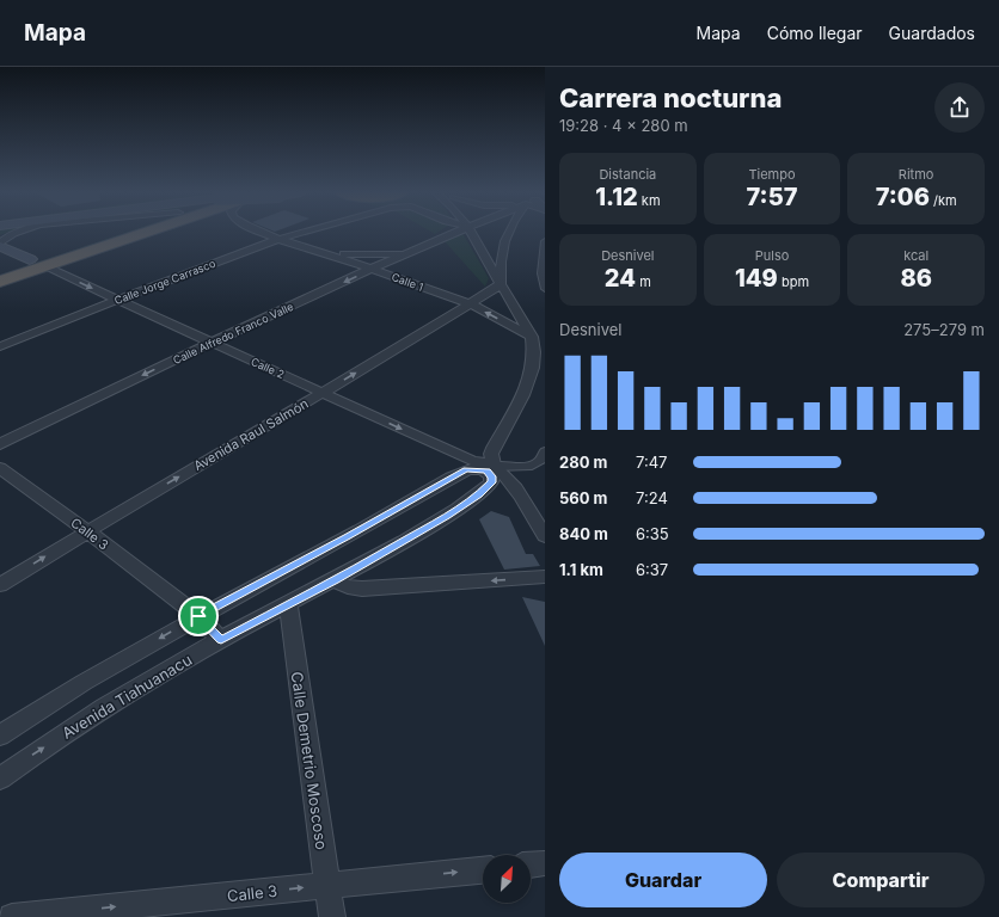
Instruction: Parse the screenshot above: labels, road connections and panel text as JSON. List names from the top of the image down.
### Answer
{
  "streets": {
    "main road": ["Calle 2"],
    "street": [
      "Calle Jorge Carrasco",
      "Calle 1",
      "Calle Alfredo Franco Valle",
      "Avenida Raul Salmón",
      "Calle 3",
      "Avenida Tiahuanacu",
      "Calle Demetrio Moscoso"
    ]
  },
  "crossings": [
    ["Calle Jorge Carrasco", "Calle 1"],
    ["Calle Jorge Carrasco", "Calle 2"],
    ["Calle 1", "Calle Alfredo Franco Valle"],
    ["Calle 1", "Avenida Raul Salmón"],
    ["Calle 1", "Avenida Tiahuanacu"],
    ["Calle Alfredo Franco Valle", "Calle 2"],
    ["Calle 2", "Avenida Raul Salmón"],
    ["Calle 2", "Avenida Tiahuanacu"],
    ["Avenida Raul Salmón", "Calle 3"],
    ["Avenida Raul Salmón", "Avenida Tiahuanacu"],
    ["Calle 3", "Avenida Tiahuanacu"],
    ["Calle 3", "Calle Demetrio Moscoso"],
    ["Avenida Tiahuanacu", "Calle Demetrio Moscoso"]
  ],
  "one_way": ["Calle Alfredo Franco Valle", "Calle 2", "Calle 3"],
  "north": "top right",
  "page": {
    "header": "Mapa",
    "nav": ["Mapa", "Cómo llegar", "Guardados"],
    "heading": ["Carrera nocturna", "19:28 · 4 × 280 m"],
    "stats": [
      ["Distancia", "1.12 km"],
      ["Tiempo", "7:57"],
      ["Ritmo", "7:06 /km"],
      ["Desnivel", "24 m"],
      ["Pulso", "149 bpm"],
      ["kcal", "86"]
    ],
    "chart": ["Desnivel", "275–279 m"],
    "list": [
      {
        "name": "280 m",
        "note": "7:47"
      },
      {
        "name": "560 m",
        "note": "7:24"
      },
      {
        "name": "840 m",
        "note": "6:35"
      },
      {
        "name": "1.1 km",
        "note": "6:37"
      }
    ],
    "buttons": ["Guardar", "Compartir"]
  }
}
